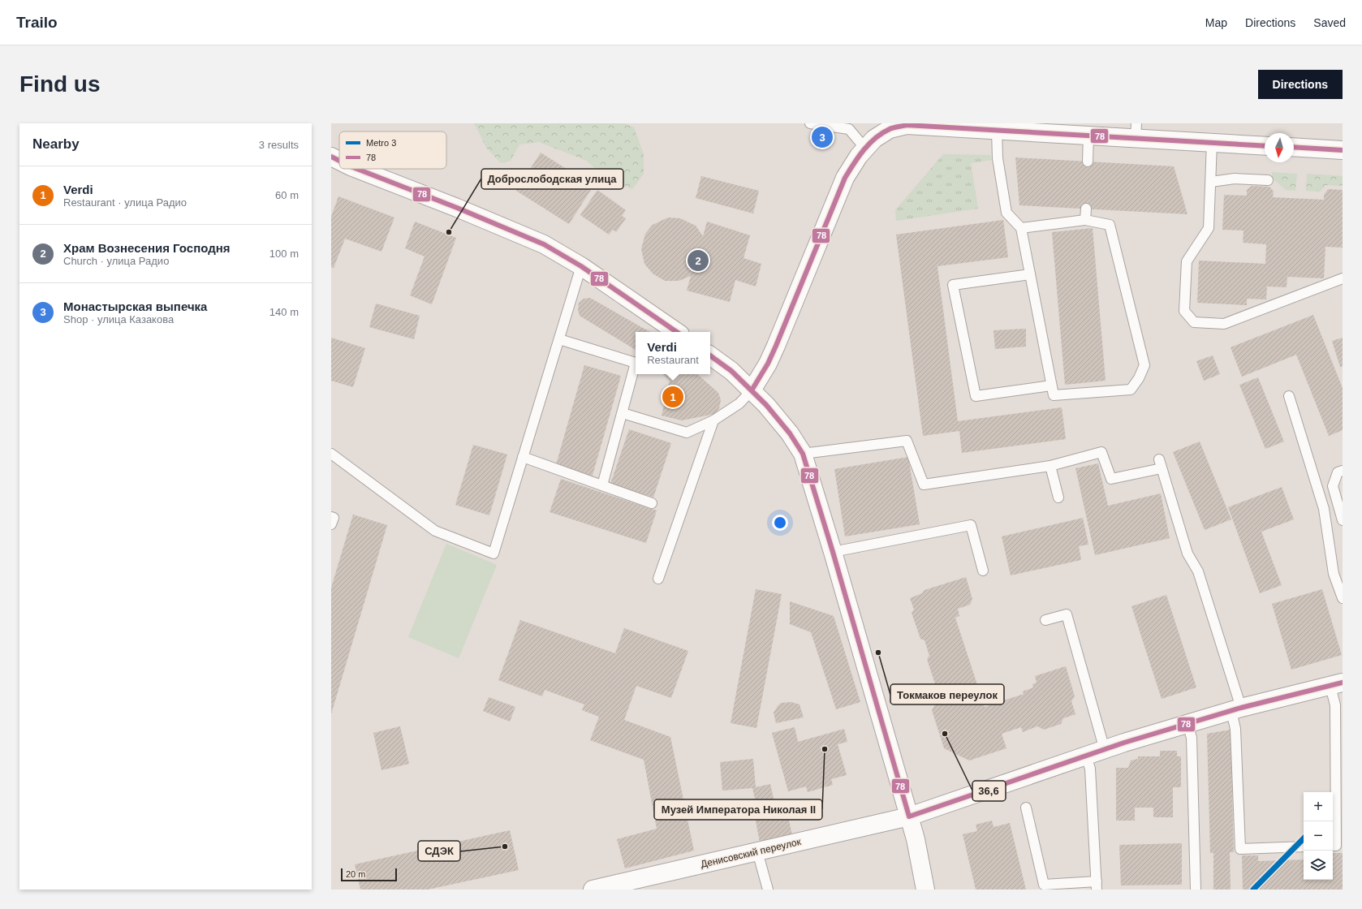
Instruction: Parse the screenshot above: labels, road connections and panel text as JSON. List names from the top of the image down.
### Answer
{
  "streets": {
    "street": ["Денисовский переулок"]
  },
  "places": [
    "Доброслободская улица",
    "Токмаков переулок",
    "36,6",
    "Музей Императора Николая II",
    "СДЭК"
  ],
  "lines": ["transit line 78", "metro line 3"],
  "legend": ["Metro 3", "78"],
  "scale_bar": "20 m",
  "north": "bottom",
  "page": {
    "header": "Trailo",
    "nav": ["Map", "Directions", "Saved"],
    "buttons": "Directions",
    "title": "Find us",
    "heading": ["Nearby", "3 results"],
    "pins": ["3", "2", "1"],
    "list": [
      {
        "mark": "1",
        "name": "Verdi",
        "note": "Restaurant · улица Радио",
        "value": "60 m"
      },
      {
        "mark": "2",
        "name": "Храм Вознесения Господня",
        "note": "Church · улица Радио",
        "value": "100 m"
      },
      {
        "mark": "3",
        "name": "Монастырская выпечка",
        "note": "Shop · улица Казакова",
        "value": "140 m"
      }
    ],
    "popup": ["Verdi", "Restaurant"],
    "map_buttons": ["+", "−"],
    "scale": "20 m"
  }
}
